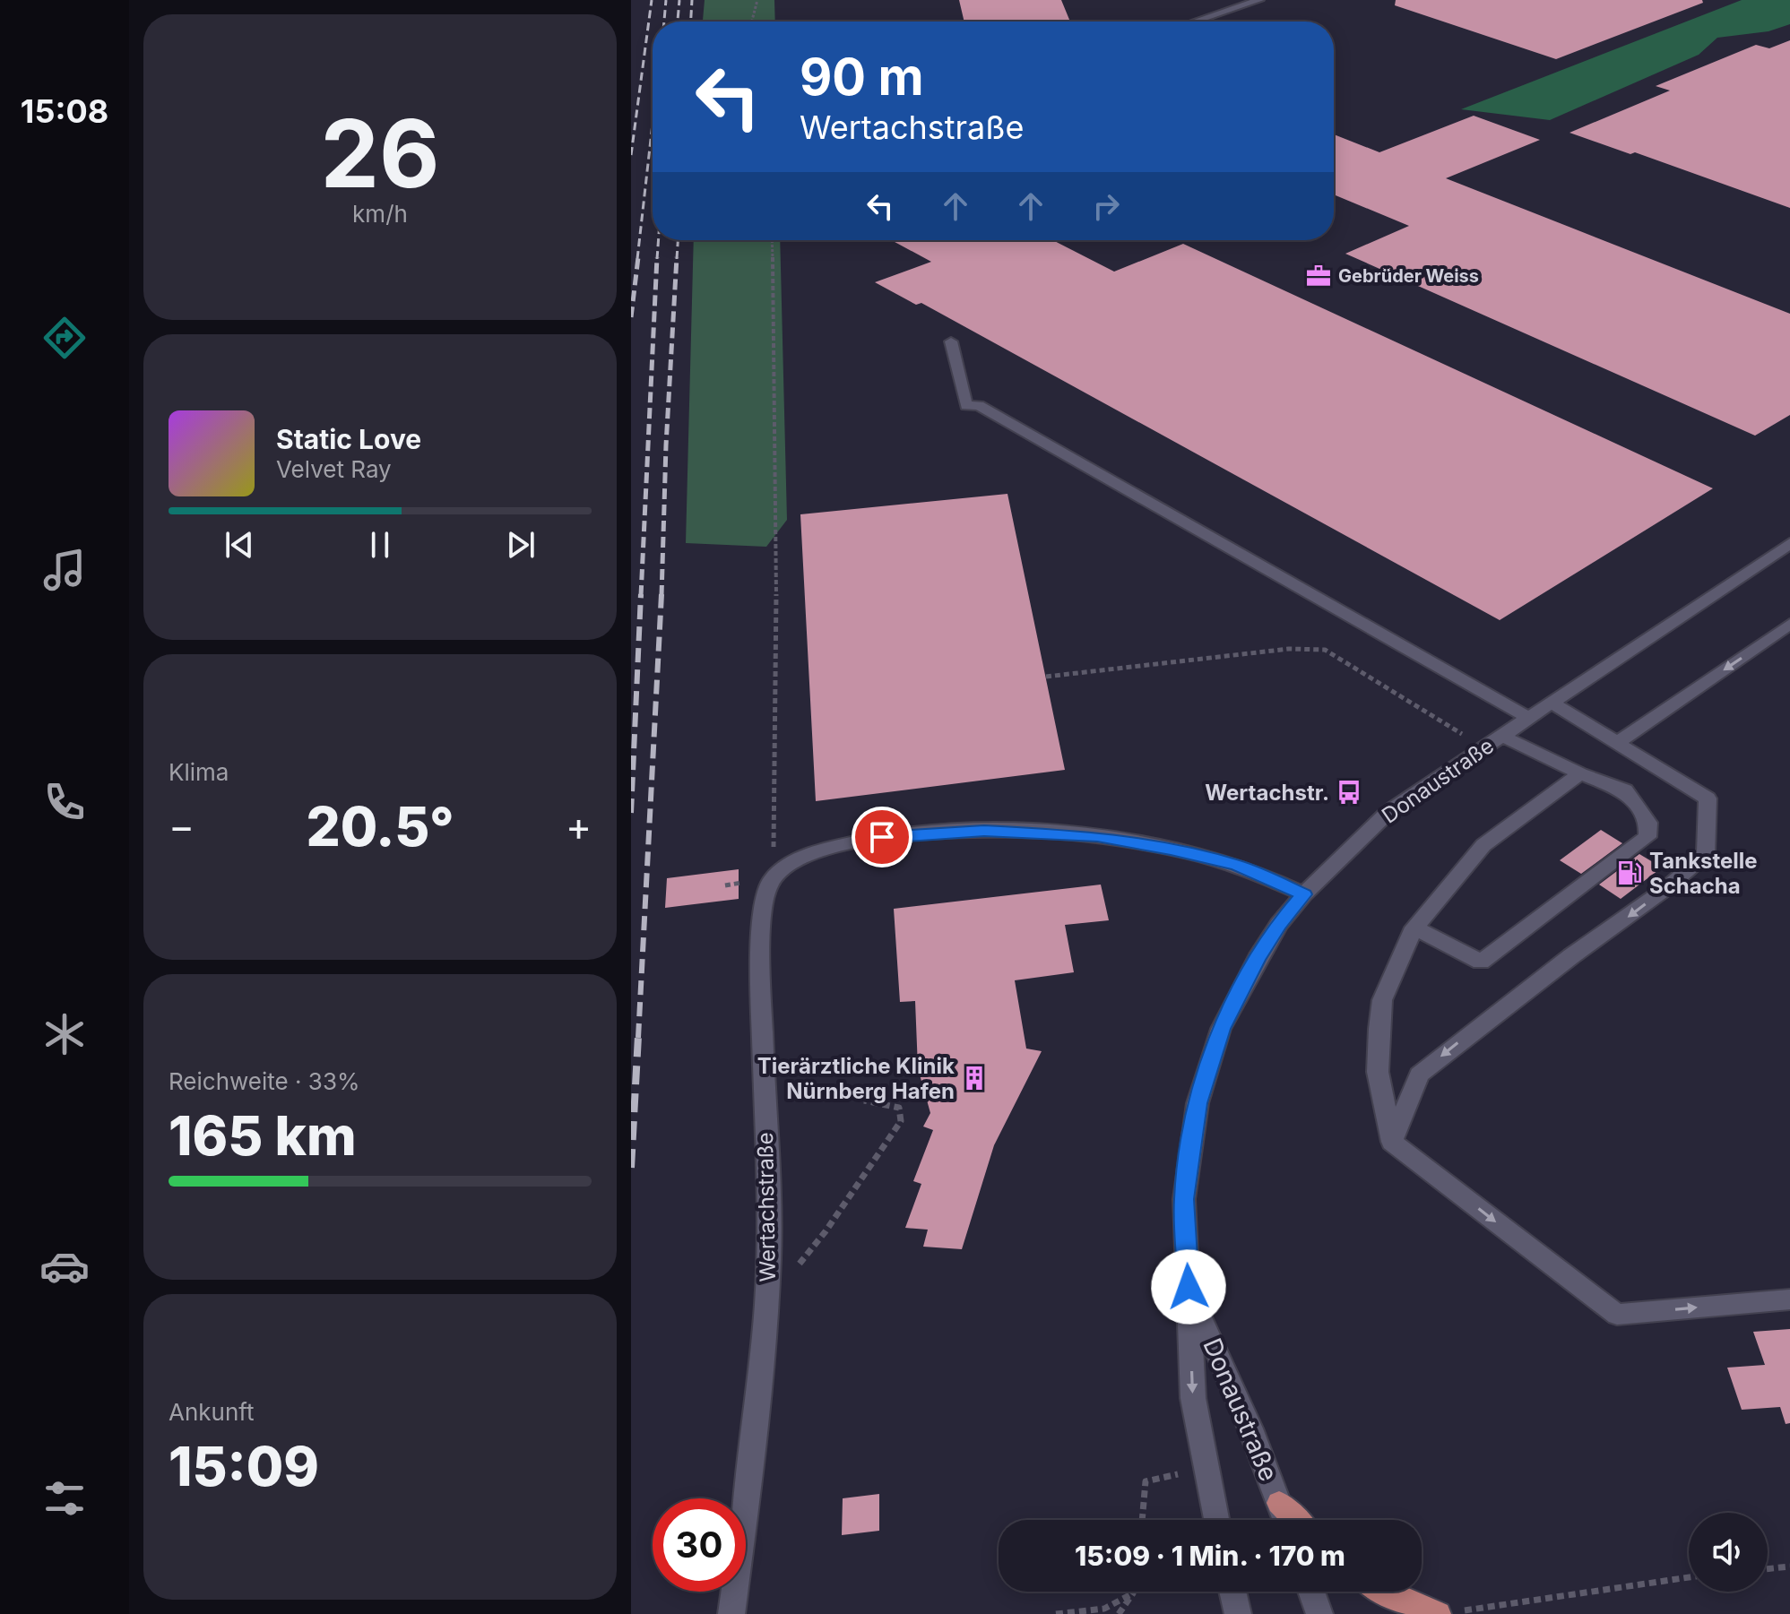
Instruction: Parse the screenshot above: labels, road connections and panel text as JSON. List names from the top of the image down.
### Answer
{
  "streets": {
    "street": ["Donaustraße", "Wertachstraße"]
  },
  "places": {
    "office": ["Gebrüder Weiss"],
    "bus stop": ["Wertachstr."],
    "fuel station": ["Tankstelle Schacha"],
    "building": ["Tierärztliche Klinik Nürnberg Hafen"]
  },
  "page": {
    "tabs": "15:08",
    "tile": [
      ["26", "km/h"],
      "Klima",
      ["Reichweite · 33%", "165 km"],
      ["Ankunft", "15:09"]
    ],
    "turn": ["90 m", "Wertachstraße"],
    "song": ["Static Love", "Velvet Ray"],
    "heat": ["−", "20.5°", "+"],
    "limit": "30",
    "trip": "15:09 · 1 Min. · 170 m"
  }
}
